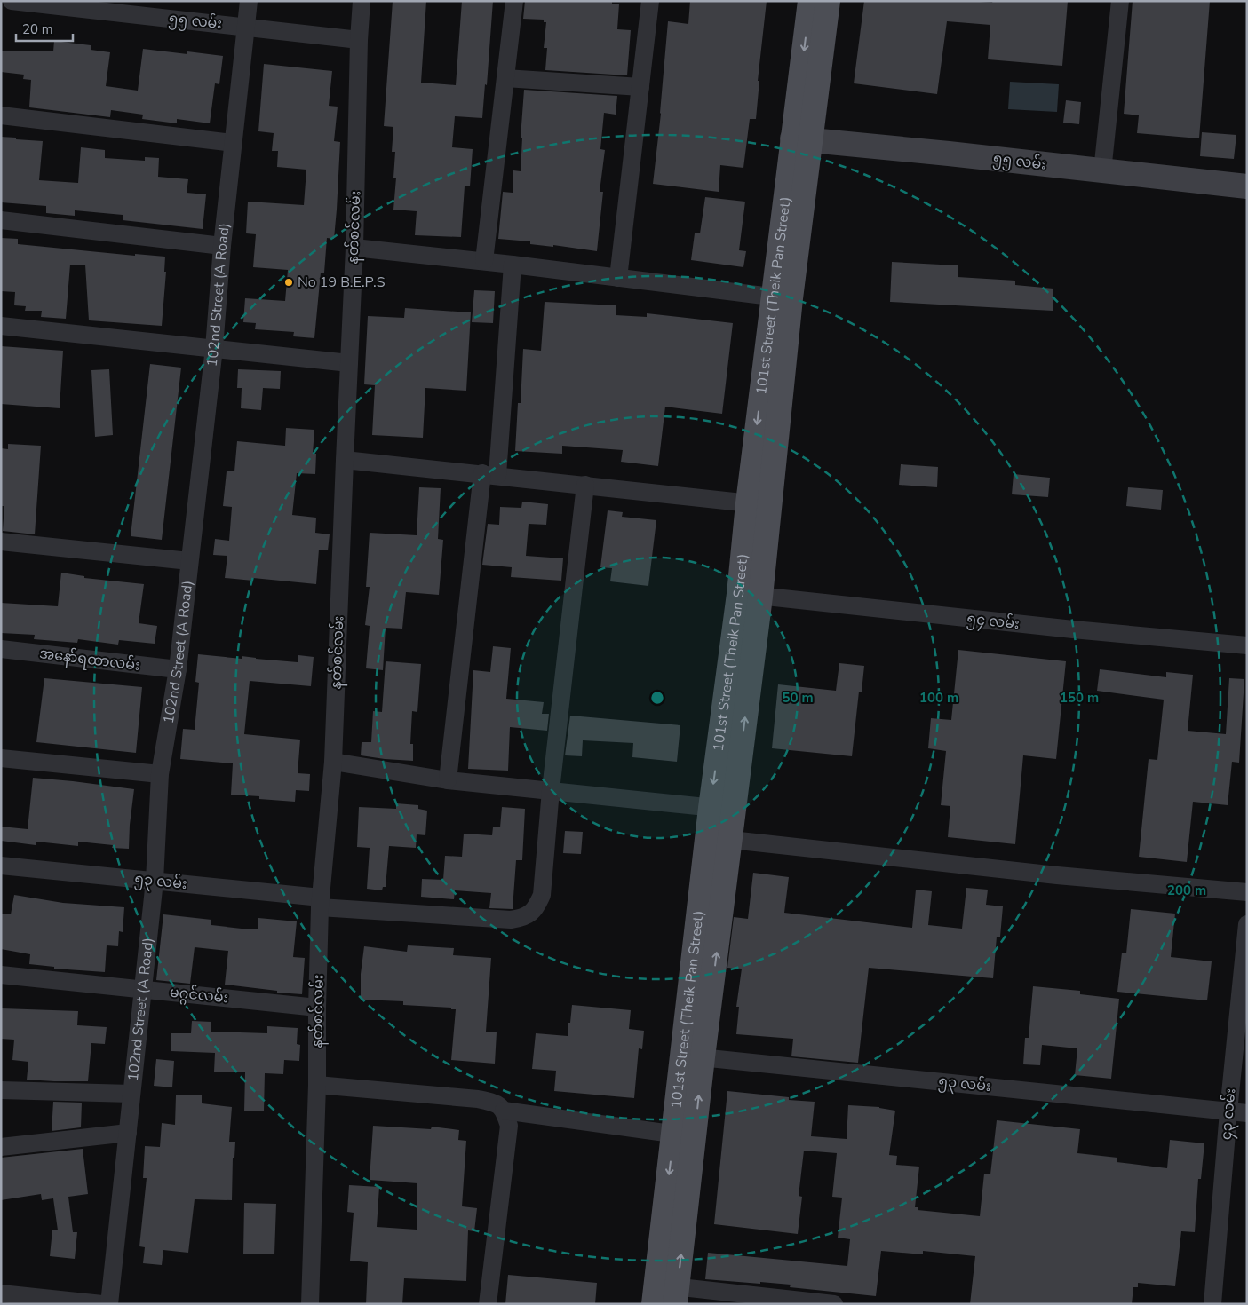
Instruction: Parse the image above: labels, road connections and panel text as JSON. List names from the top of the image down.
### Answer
{
  "streets": {
    "main road": ["၅၅ လမ်း", "101st Street (Theik Pan Street)"],
    "street": [
      "နတ်စင်လမ်း",
      "102nd Street (A Road)",
      "၅၄ လမ်း",
      "အနော်ရထာလမ်း",
      "၅၃ လမ်း",
      "မဂ္ဂင်လမ်း",
      "၄၃ လမ်း"
    ]
  },
  "crossings": [
    ["၅၅ လမ်း", "နတ်စင်လမ်း"],
    ["၅၅ လမ်း", "102nd Street (A Road)"],
    ["၅၅ လမ်း", "101st Street (Theik Pan Street)"],
    ["နတ်စင်လမ်း", "၅၃ လမ်း"],
    ["နတ်စင်လမ်း", "မဂ္ဂင်လမ်း"],
    ["102nd Street (A Road)", "အနော်ရထာလမ်း"],
    ["102nd Street (A Road)", "၅၃ လမ်း"],
    ["102nd Street (A Road)", "မဂ္ဂင်လမ်း"],
    ["101st Street (Theik Pan Street)", "၅၄ လမ်း"],
    ["101st Street (Theik Pan Street)", "၅၃ လမ်း"],
    ["၅၃ လမ်း", "၄၃ လမ်း"]
  ],
  "places": ["No 19 B.E.P.S"],
  "scale_bar": "20 m",
  "rings": [
    "50 m",
    "100 m",
    "150 m",
    "200 m"
  ]
}
